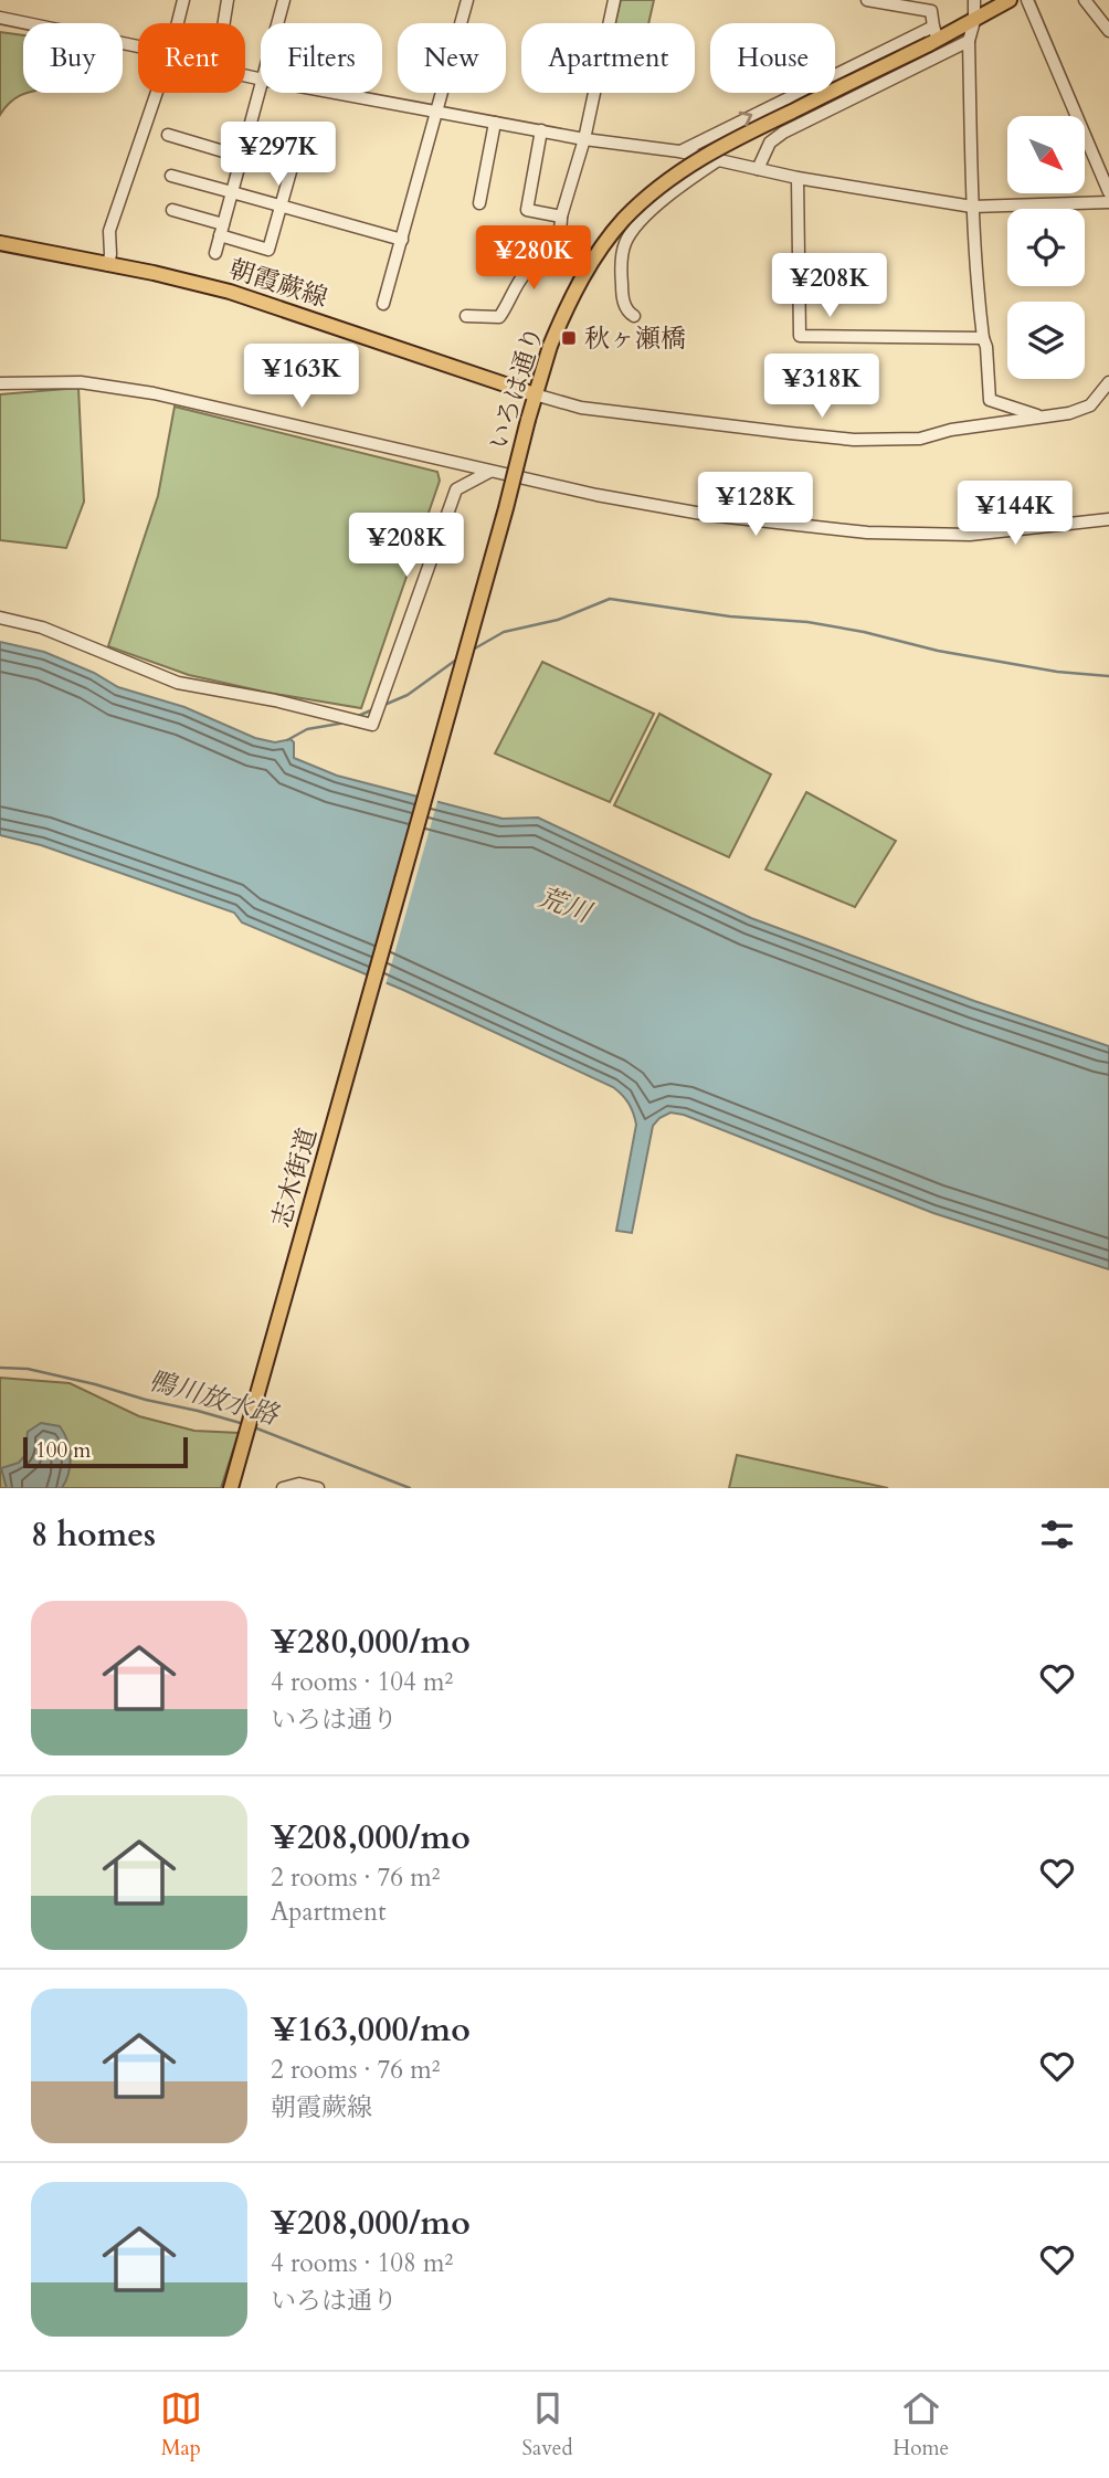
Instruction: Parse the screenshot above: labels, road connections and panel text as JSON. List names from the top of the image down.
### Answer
{
  "streets": {
    "main road": ["朝霞蕨線", "いろは通り", "志木街道"]
  },
  "crossings": [
    ["朝霞蕨線", "いろは通り"],
    ["いろは通り", "志木街道"]
  ],
  "water": ["荒川", "鴨川放水路"],
  "places": {
    "transit": ["秋ヶ瀬橋"]
  },
  "scale_bar": "100 m",
  "north": "bottom right",
  "page": {
    "chip": [
      "Buy",
      "Rent",
      "Filters",
      "New",
      "Apartment",
      "House"
    ],
    "price": [
      "¥297K",
      "¥280K",
      "¥208K",
      "¥163K",
      "¥318K",
      "¥128K",
      "¥144K",
      "¥208K"
    ],
    "scale": "100 m",
    "heading": "8 homes",
    "list": [
      {
        "name": "¥280,000/mo",
        "note": "4 rooms · 104 m² · いろは通り"
      },
      {
        "name": "¥208,000/mo",
        "note": "2 rooms · 76 m² · Apartment"
      },
      {
        "name": "¥163,000/mo",
        "note": "2 rooms · 76 m² · 朝霞蕨線"
      },
      {
        "name": "¥208,000/mo",
        "note": "4 rooms · 108 m² · いろは通り"
      }
    ],
    "tabs": ["Map", "Saved", "Home"]
  }
}
